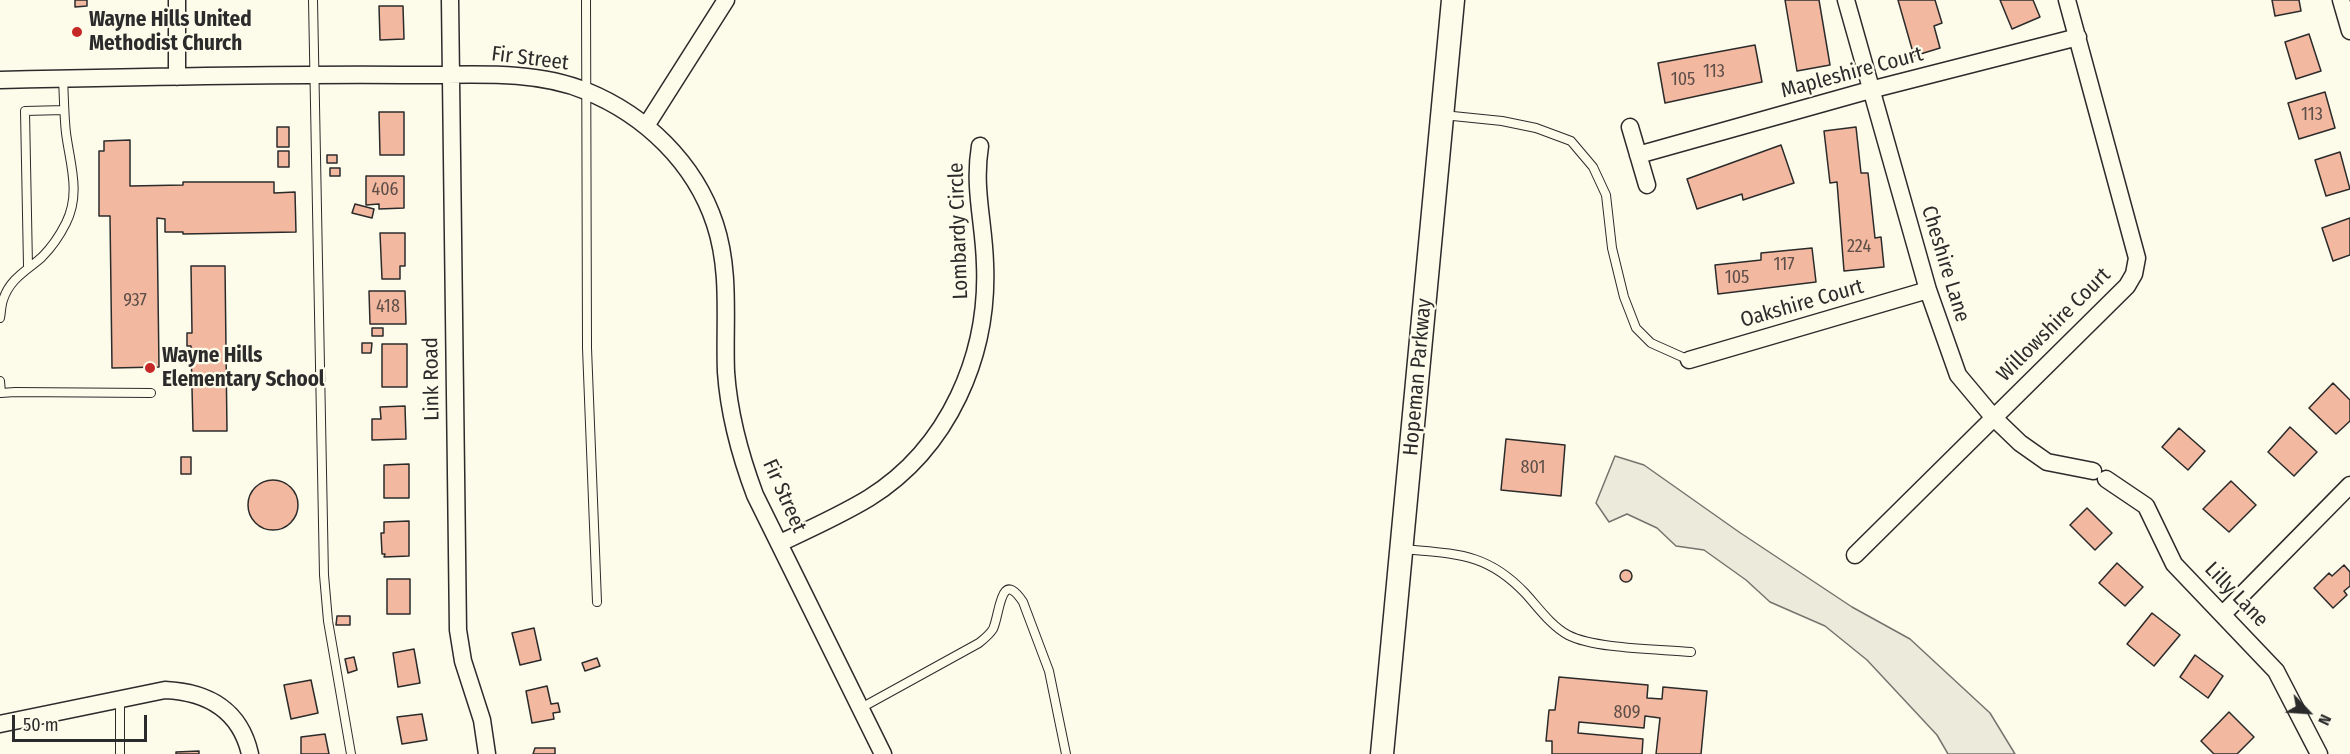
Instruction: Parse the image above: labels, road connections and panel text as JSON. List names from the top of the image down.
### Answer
{
  "streets": {
    "main road": ["Hopeman Parkway"],
    "street": [
      "Fir Street",
      "Mapleshire Court",
      "Lombardy Circle",
      "Cheshire Lane",
      "Oakshire Court",
      "Willowshire Court",
      "Link Road",
      "Lilly Lane"
    ]
  },
  "crossings": [
    ["Fir Street", "Lombardy Circle"],
    ["Fir Street", "Link Road"],
    ["Mapleshire Court", "Cheshire Lane"],
    ["Mapleshire Court", "Willowshire Court"],
    ["Cheshire Lane", "Oakshire Court"],
    ["Cheshire Lane", "Willowshire Court"],
    ["Cheshire Lane", "Lilly Lane"]
  ],
  "places": ["Wayne Hills United Methodist Church", "Wayne Hills Elementary School"],
  "house_numbers": [
    "113",
    "105",
    "113",
    "406",
    "224",
    "117",
    "105",
    "937",
    "418",
    "801",
    "809"
  ],
  "scale_bar": "50 m",
  "north": "bottom right"
}
